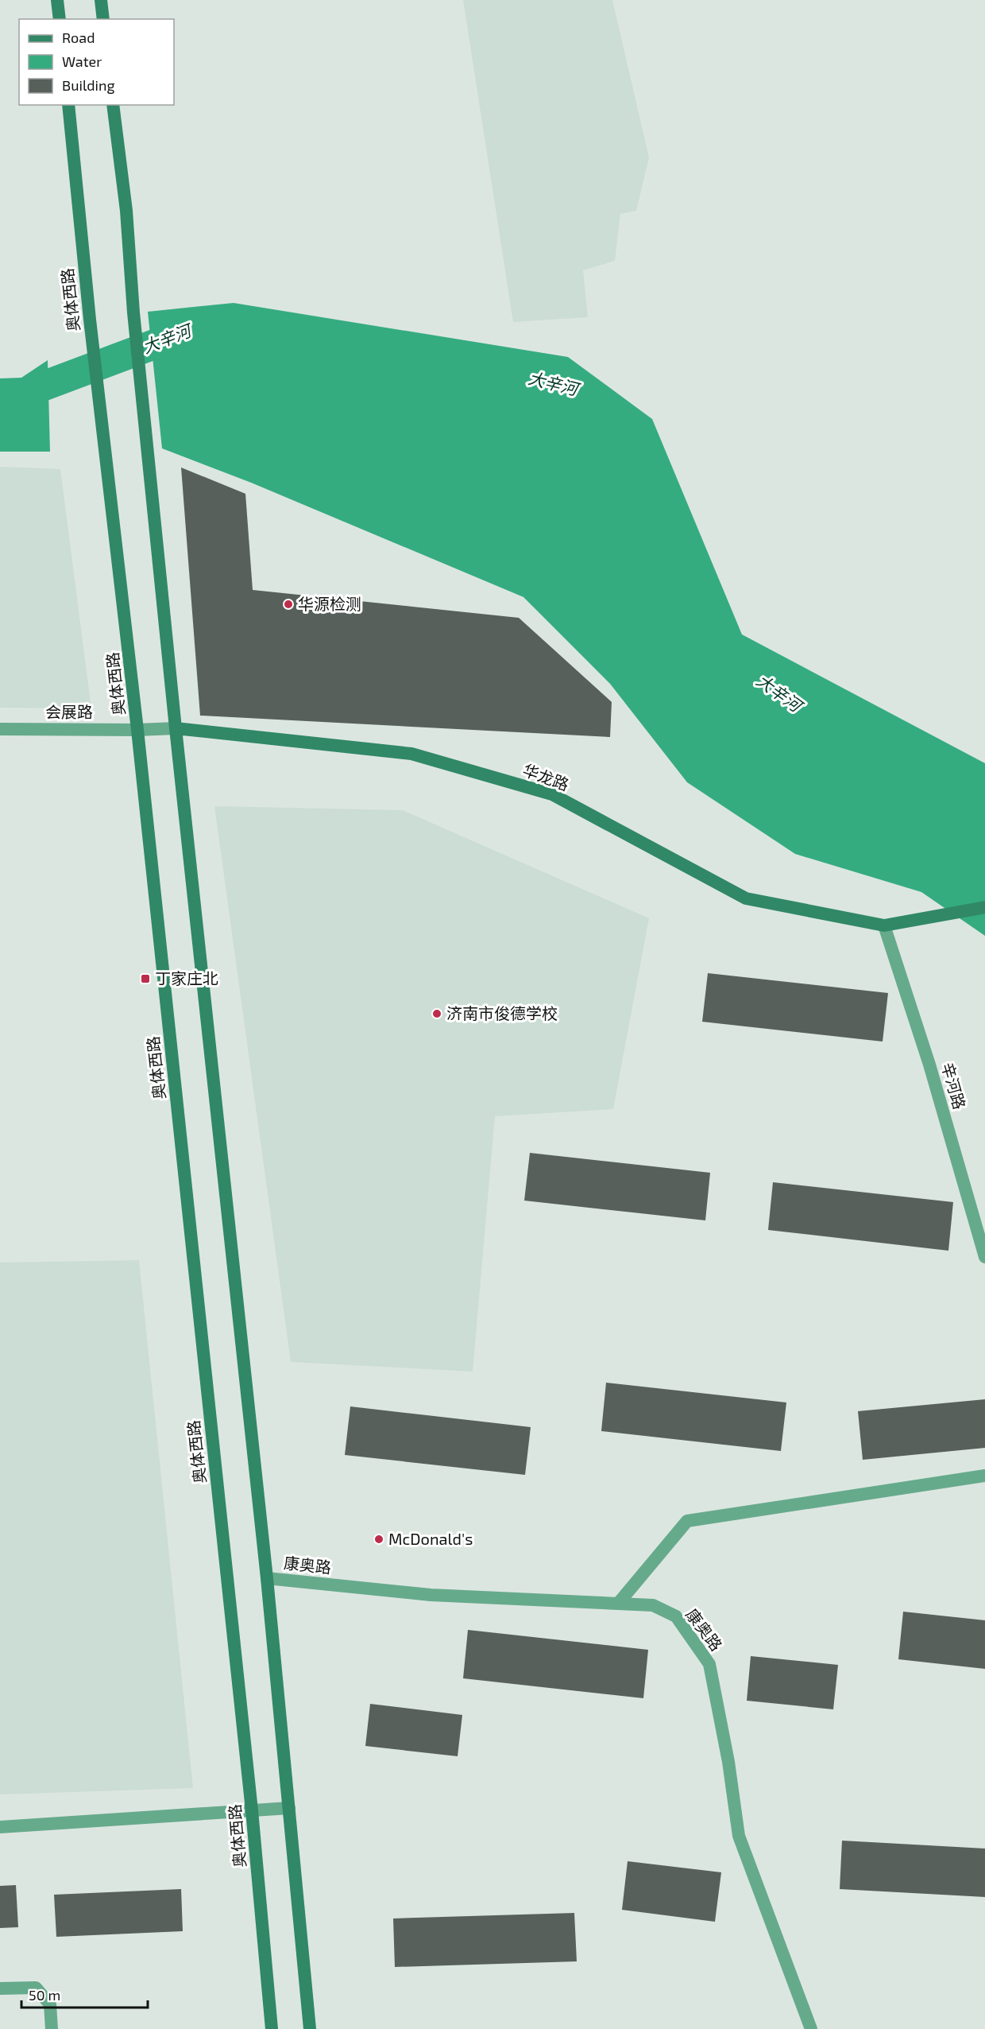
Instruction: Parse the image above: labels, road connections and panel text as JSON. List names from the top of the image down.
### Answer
{
  "streets": {
    "main road": ["奥体西路", "华龙路"],
    "street": ["会展路", "辛河路", "康奥路"]
  },
  "crossings": [
    ["奥体西路", "会展路"],
    ["华龙路", "辛河路"]
  ],
  "water": ["大辛河"],
  "places": {
    "other": ["华源检测", "济南市俊德学校", "McDonald's"],
    "transit": ["丁家庄北"]
  },
  "legend": ["Road", "Water", "Building"],
  "scale_bar": "50 m"
}
